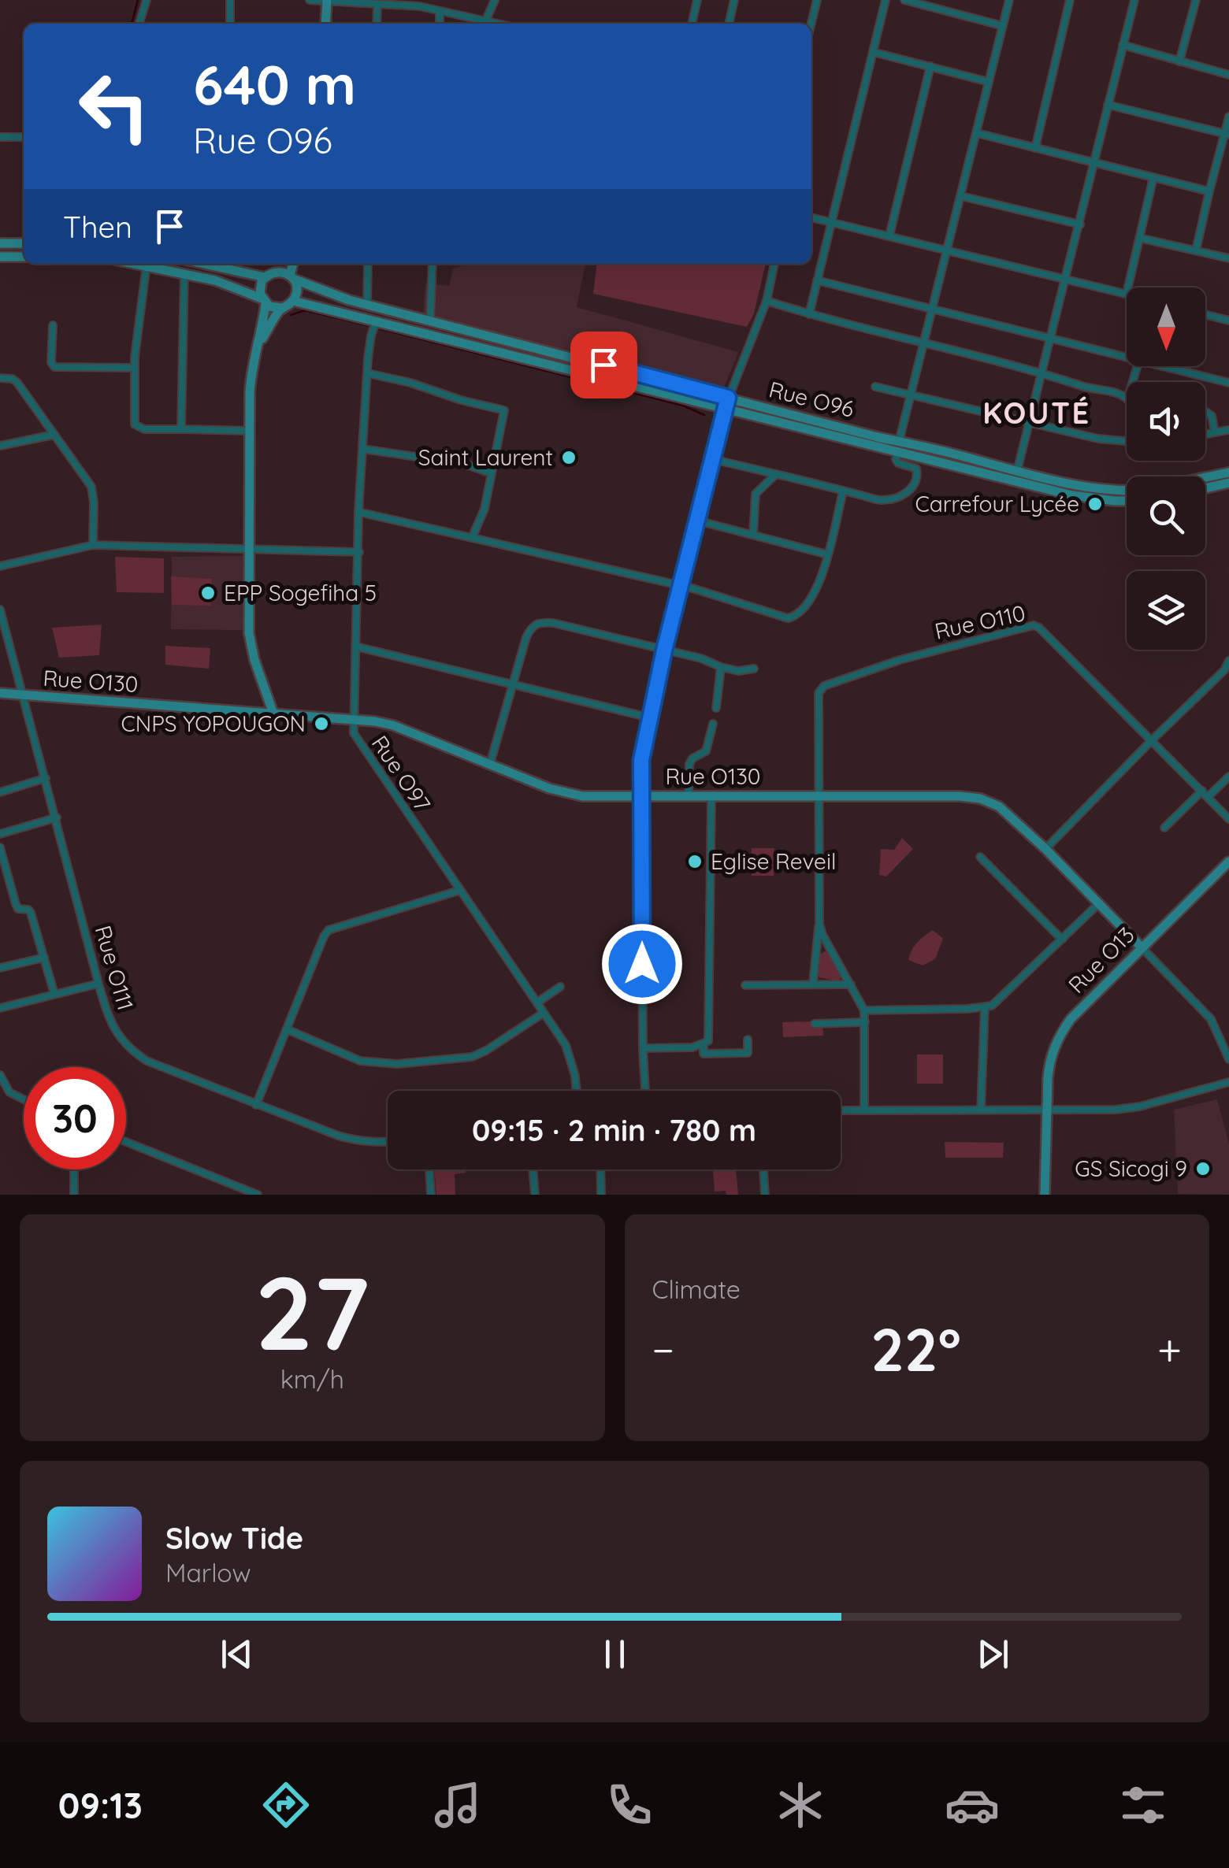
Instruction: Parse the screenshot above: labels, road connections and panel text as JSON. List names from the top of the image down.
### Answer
{
  "streets": {
    "main road": ["Rue O96", "Rue O130", "Rue O13"],
    "street": ["Rue O110", "Rue O97", "Rue O111"]
  },
  "crossings": [
    ["Rue O96", "Rue O97"],
    ["Rue O110", "Rue O130"],
    ["Rue O130", "Rue O97"],
    ["Rue O130", "Rue O13"],
    ["Rue O130", "Rue O111"]
  ],
  "districts": ["KOUTÉ"],
  "places": [
    "Saint Laurent",
    "Carrefour Lycée",
    "EPP Sogefiha 5",
    "CNPS YOPOUGON",
    "Eglise Reveil",
    "GS Sicogi 9"
  ],
  "north": "bottom",
  "page": {
    "turn": ["640 m", "Rue O96"],
    "then": "Then",
    "limit": "30",
    "trip": "09:15 · 2 min · 780 m",
    "tile": [
      ["27", "km/h"],
      "Climate"
    ],
    "heat": ["−", "22°", "+"],
    "song": ["Slow Tide", "Marlow"],
    "tabs": "09:13"
  }
}
